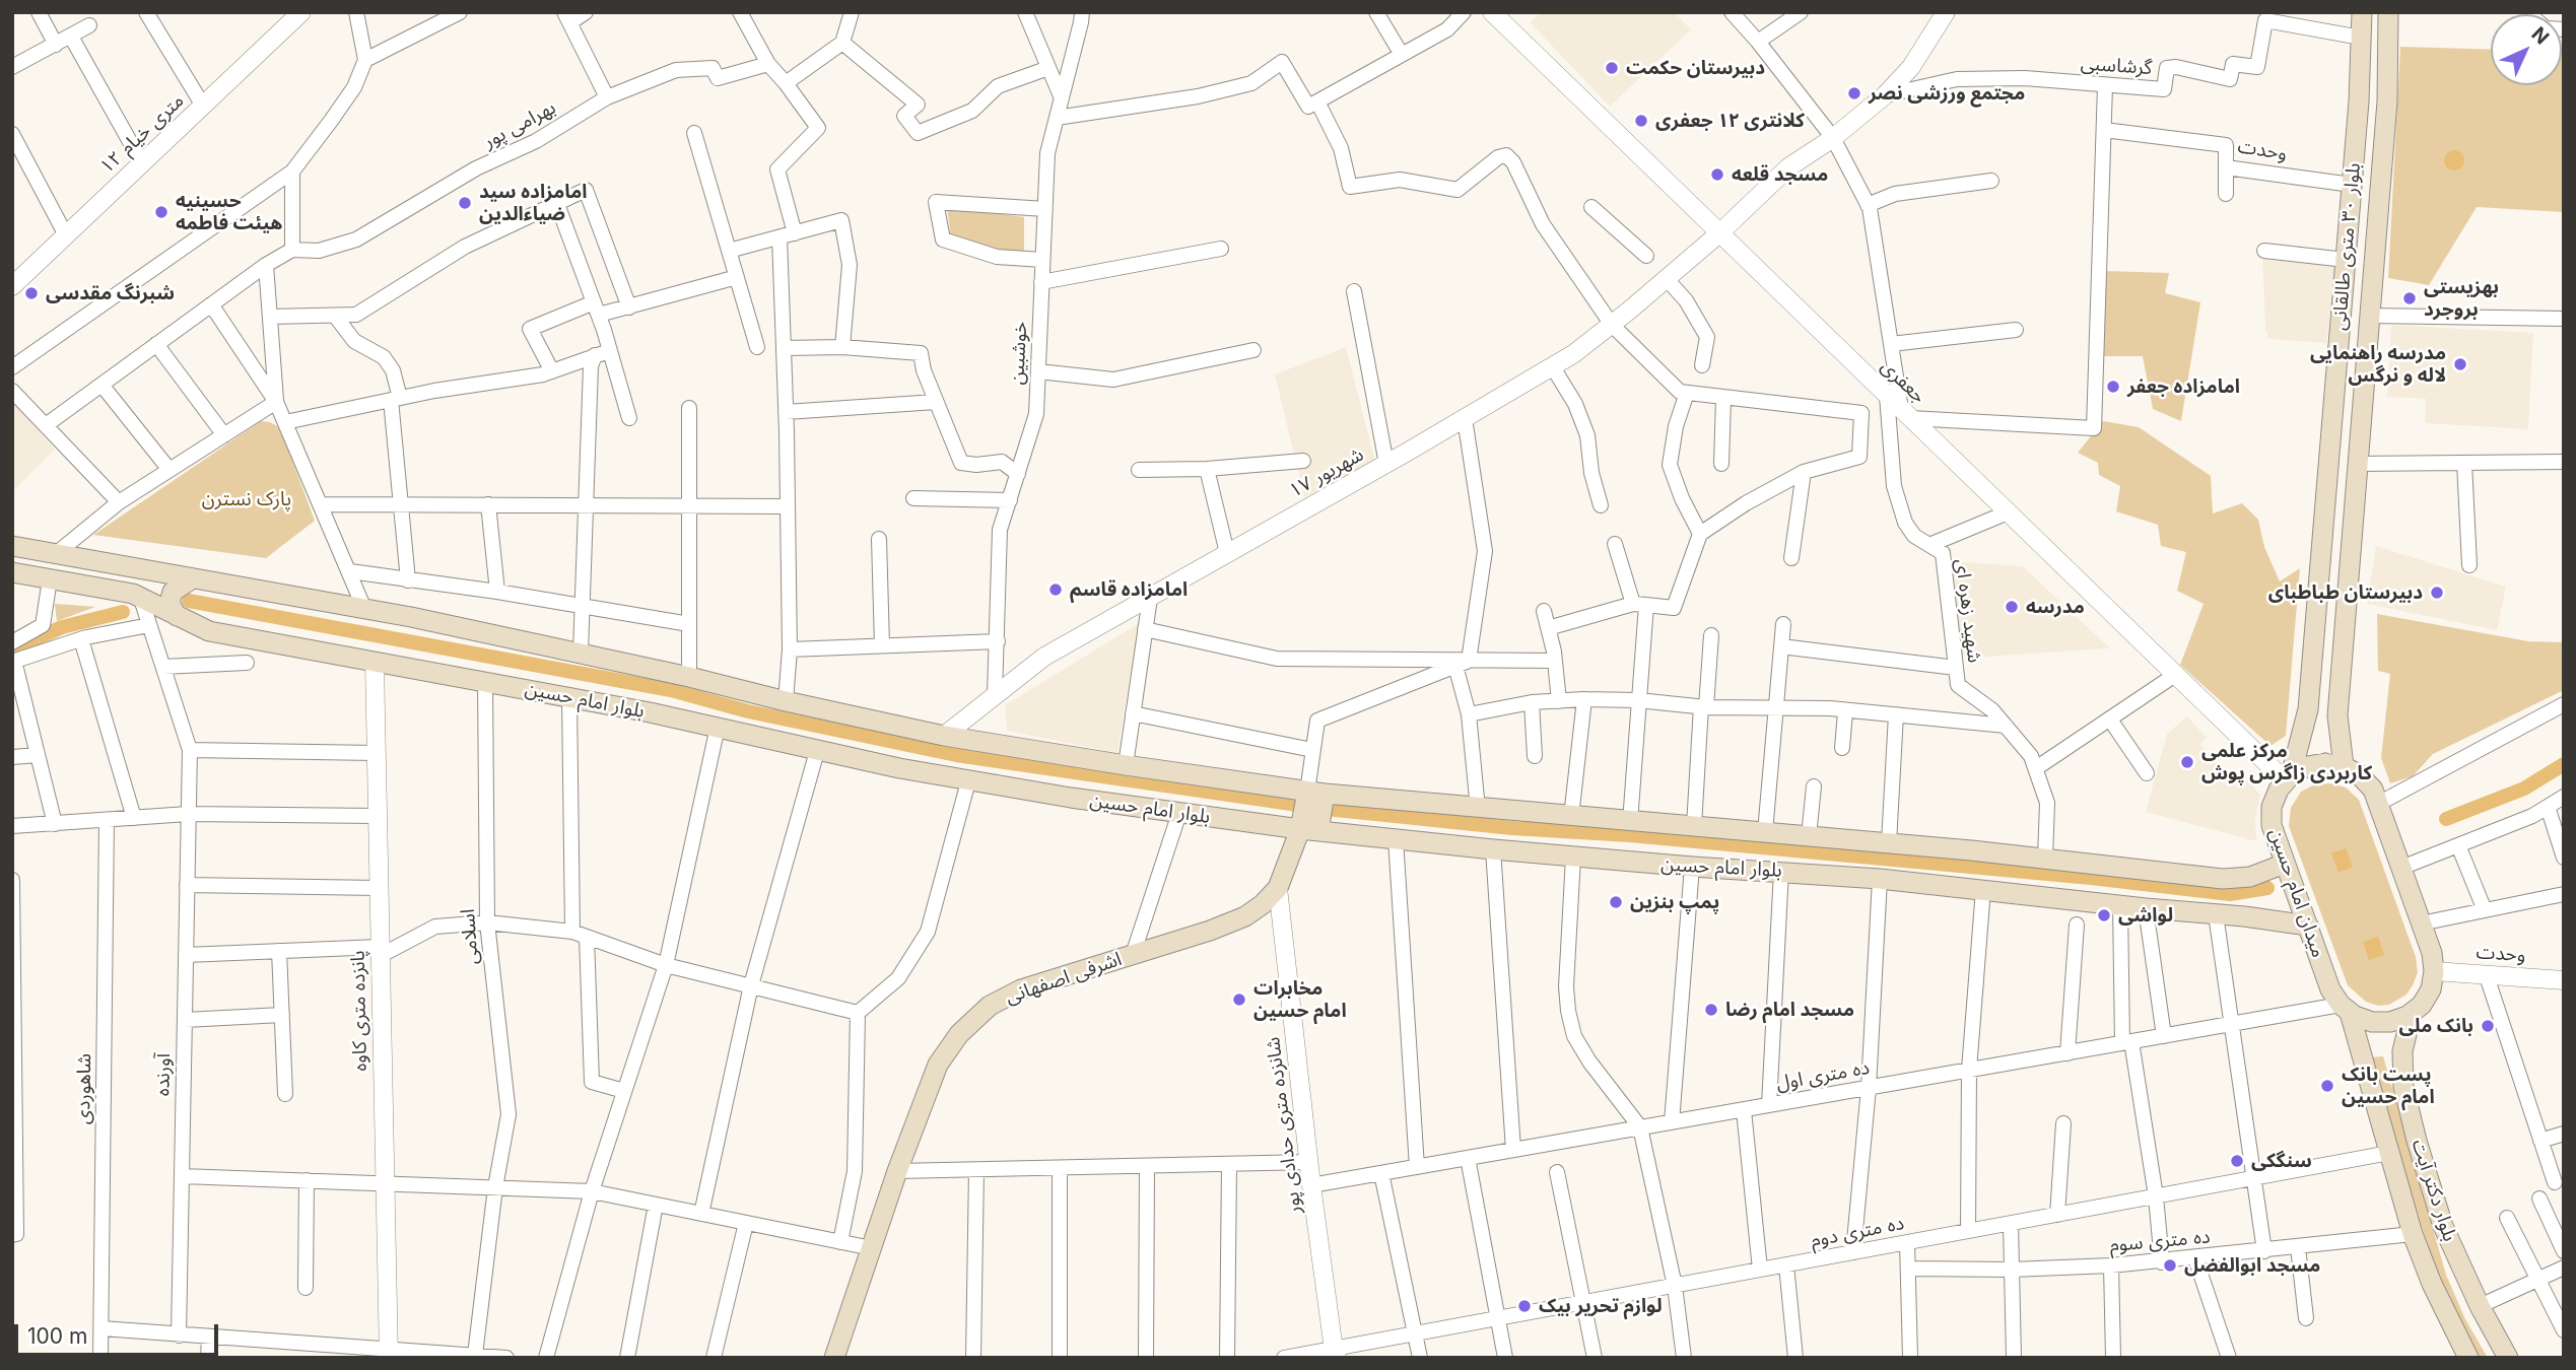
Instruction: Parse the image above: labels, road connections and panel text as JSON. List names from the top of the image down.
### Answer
{
  "streets": {
    "main road": [
      "بلوار ۳۰ متری طالقانی",
      "بلوار امام حسین",
      "میدان امام حسین",
      "اشرفی اصفهانی",
      "بلوار دکتر آیت"
    ],
    "street": [
      "گرشاسبی",
      "بهرامی پور",
      "۱۲ متری خیام",
      "وحدت",
      "خوشبین",
      "جعفری",
      "۱۷ شهریور",
      "شهید زهره ای",
      "اسلامی",
      "پانزده متری کاوه",
      "آورنده",
      "ده متری اول",
      "شاهوردی",
      "شانزده متری حدادی پور",
      "ده متری دوم",
      "ده متری سوم"
    ]
  },
  "crossings": [
    ["گرشاسبی", "بلوار ۳۰ متری طالقانی"],
    ["گرشاسبی", "۱۷ شهریور"],
    ["وحدت", "بلوار ۳۰ متری طالقانی"],
    ["بلوار ۳۰ متری طالقانی", "جعفری"],
    ["بلوار ۳۰ متری طالقانی", "میدان امام حسین"],
    ["خوشبین", "۱۷ شهریور"],
    ["جعفری", "۱۷ شهریور"],
    ["جعفری", "شهید زهره ای"],
    ["جعفری", "میدان امام حسین"],
    ["۱۷ شهریور", "بلوار امام حسین"],
    ["شهید زهره ای", "بلوار امام حسین"],
    ["بلوار امام حسین", "میدان امام حسین"],
    ["بلوار امام حسین", "اسلامی"],
    ["بلوار امام حسین", "اشرفی اصفهانی"],
    ["بلوار امام حسین", "پانزده متری کاوه"],
    ["بلوار امام حسین", "آورنده"],
    ["میدان امام حسین", "ده متری اول"],
    ["میدان امام حسین", "بلوار دکتر آیت"],
    ["اشرفی اصفهانی", "شانزده متری حدادی پور"],
    ["ده متری اول", "شانزده متری حدادی پور"],
    ["ده متری اول", "بلوار دکتر آیت"],
    ["شانزده متری حدادی پور", "ده متری دوم"],
    ["بلوار دکتر آیت", "ده متری دوم"],
    ["بلوار دکتر آیت", "ده متری سوم"]
  ],
  "parks": ["پارک نسترن"],
  "places": [
    "دبیرستان حکمت",
    "مجتمع ورزشی نصر",
    "کلانتری ۱۲ جعفری",
    "مسجد قلعه",
    "امامزاده سید ضیاءالدین",
    "حسینیه هیئت فاطمه",
    "شبرنگ مقدسی",
    "بهزیستی بروجرد",
    "مدرسه راهنمایی لاله و نرگس",
    "امامزاده جعفر",
    "امامزاده قاسم",
    "دبیرستان طباطبای",
    "مدرسه",
    "مرکز علمی کاربردی زاگرس پوش",
    "پمپ بنزین",
    "لواشی",
    "مخابرات امام حسین",
    "مسجد امام رضا",
    "بانک ملی",
    "پست بانک امام حسین",
    "سنگکی",
    "مسجد ابوالفضل",
    "لوازم تحریر بیک"
  ],
  "scale_bar": "100 m",
  "north": "top right"
}
